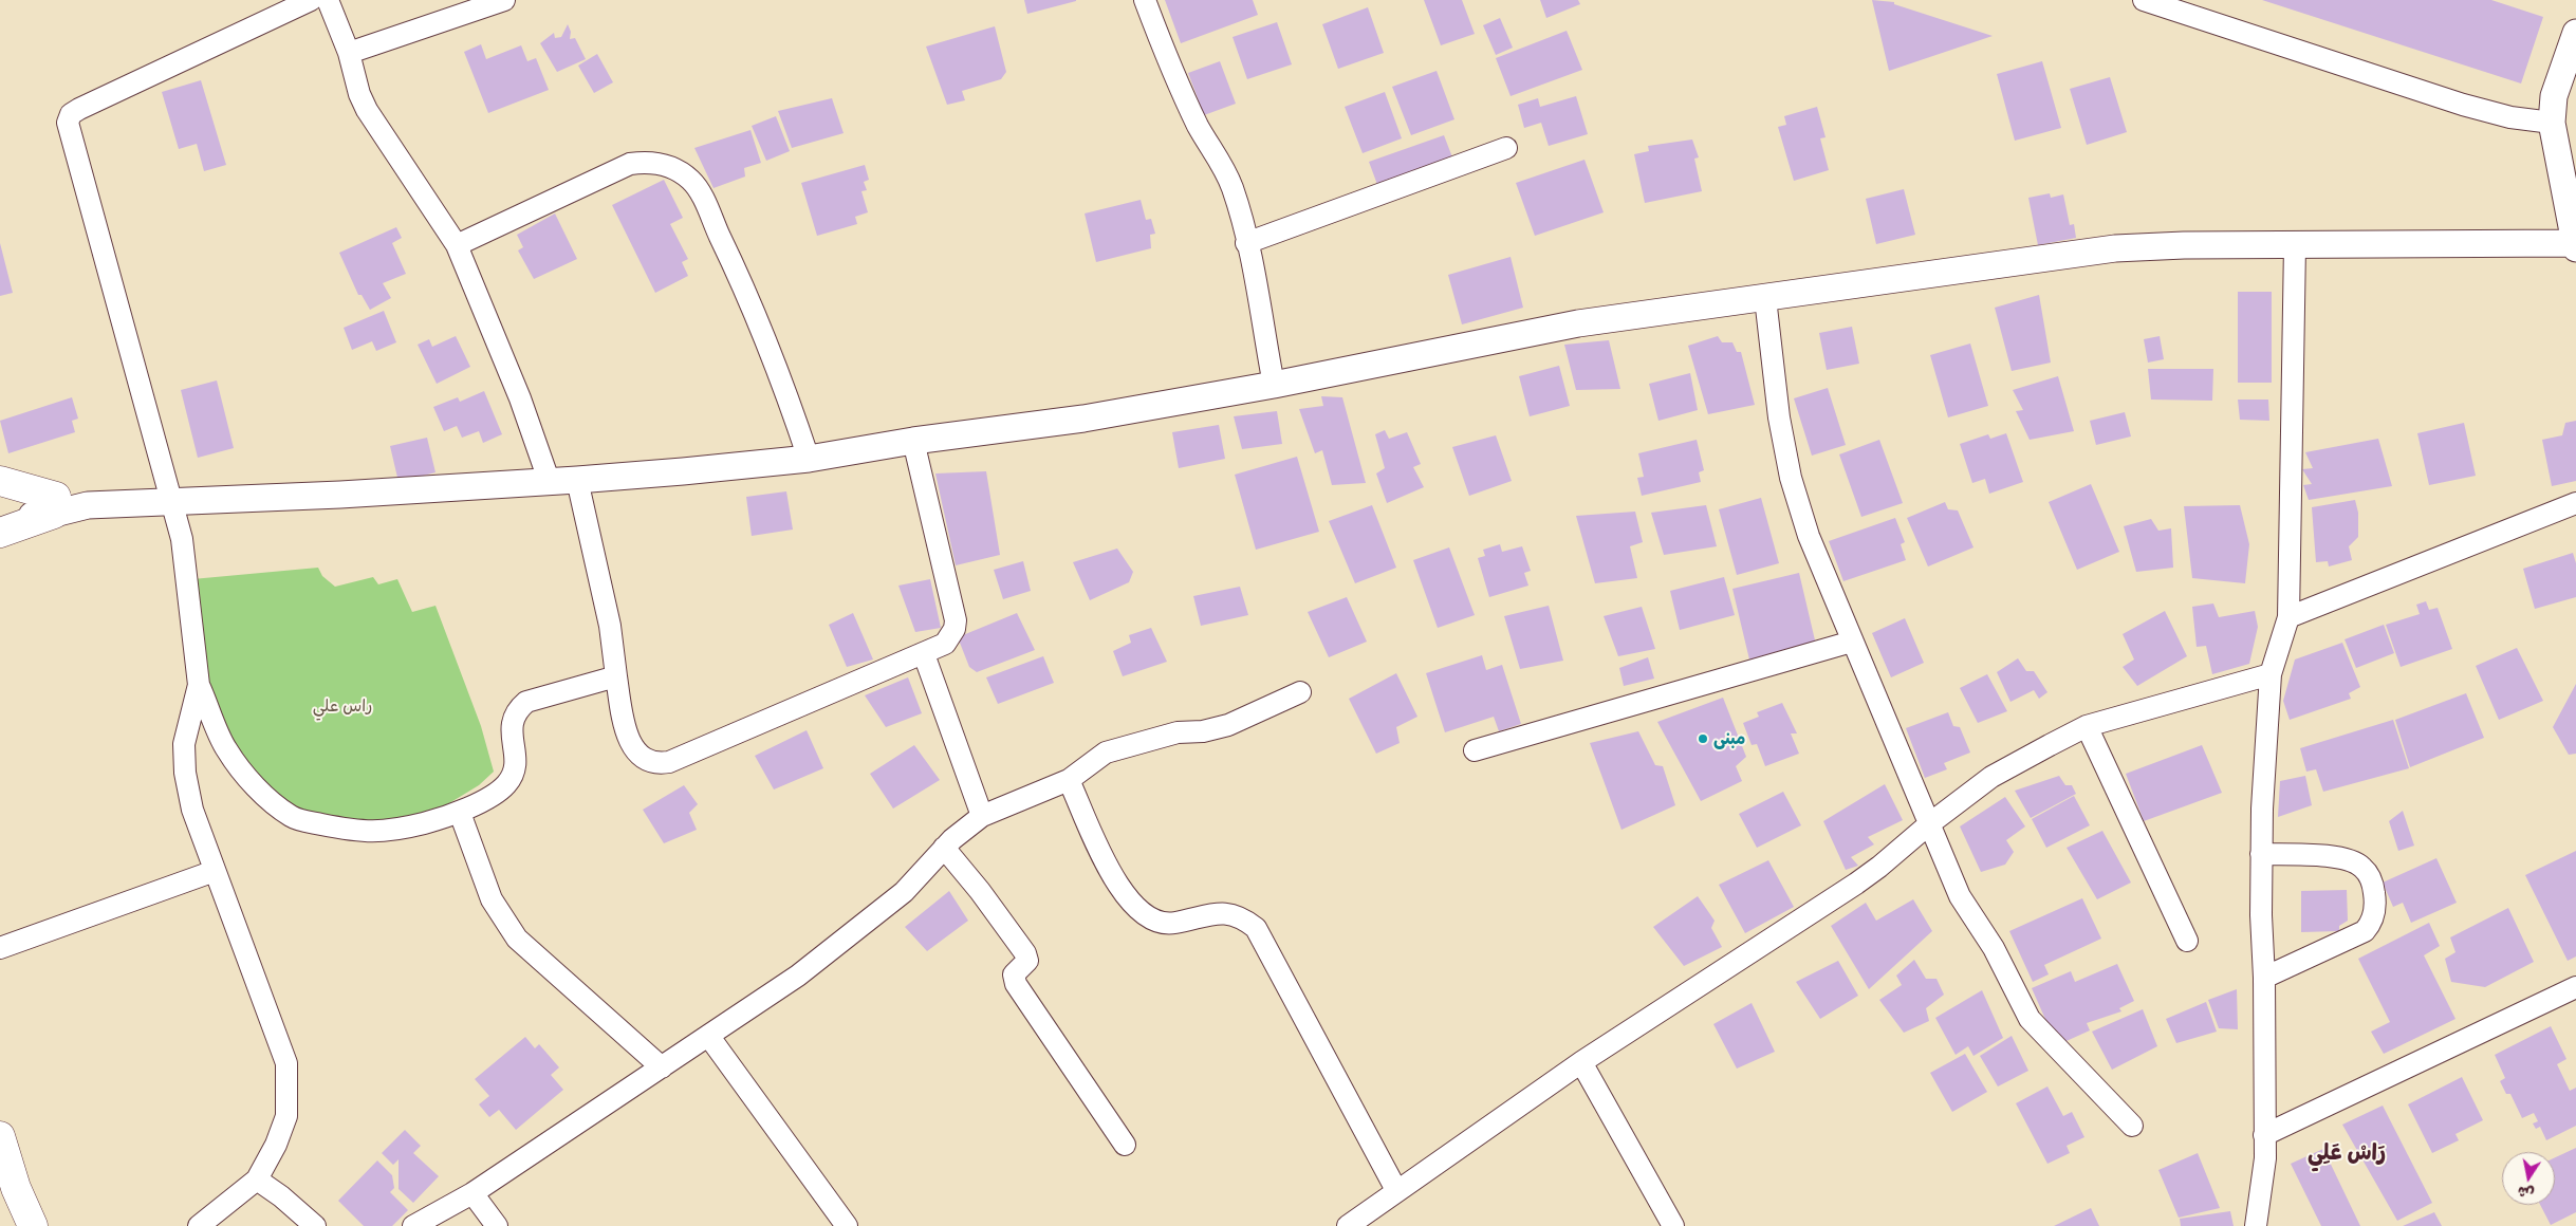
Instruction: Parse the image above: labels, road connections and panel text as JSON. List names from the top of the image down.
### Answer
{
  "districts": ["رَاسْ عَلِي"],
  "parks": ["راس علي"],
  "places": ["مبنى"],
  "north": "bottom"
}
